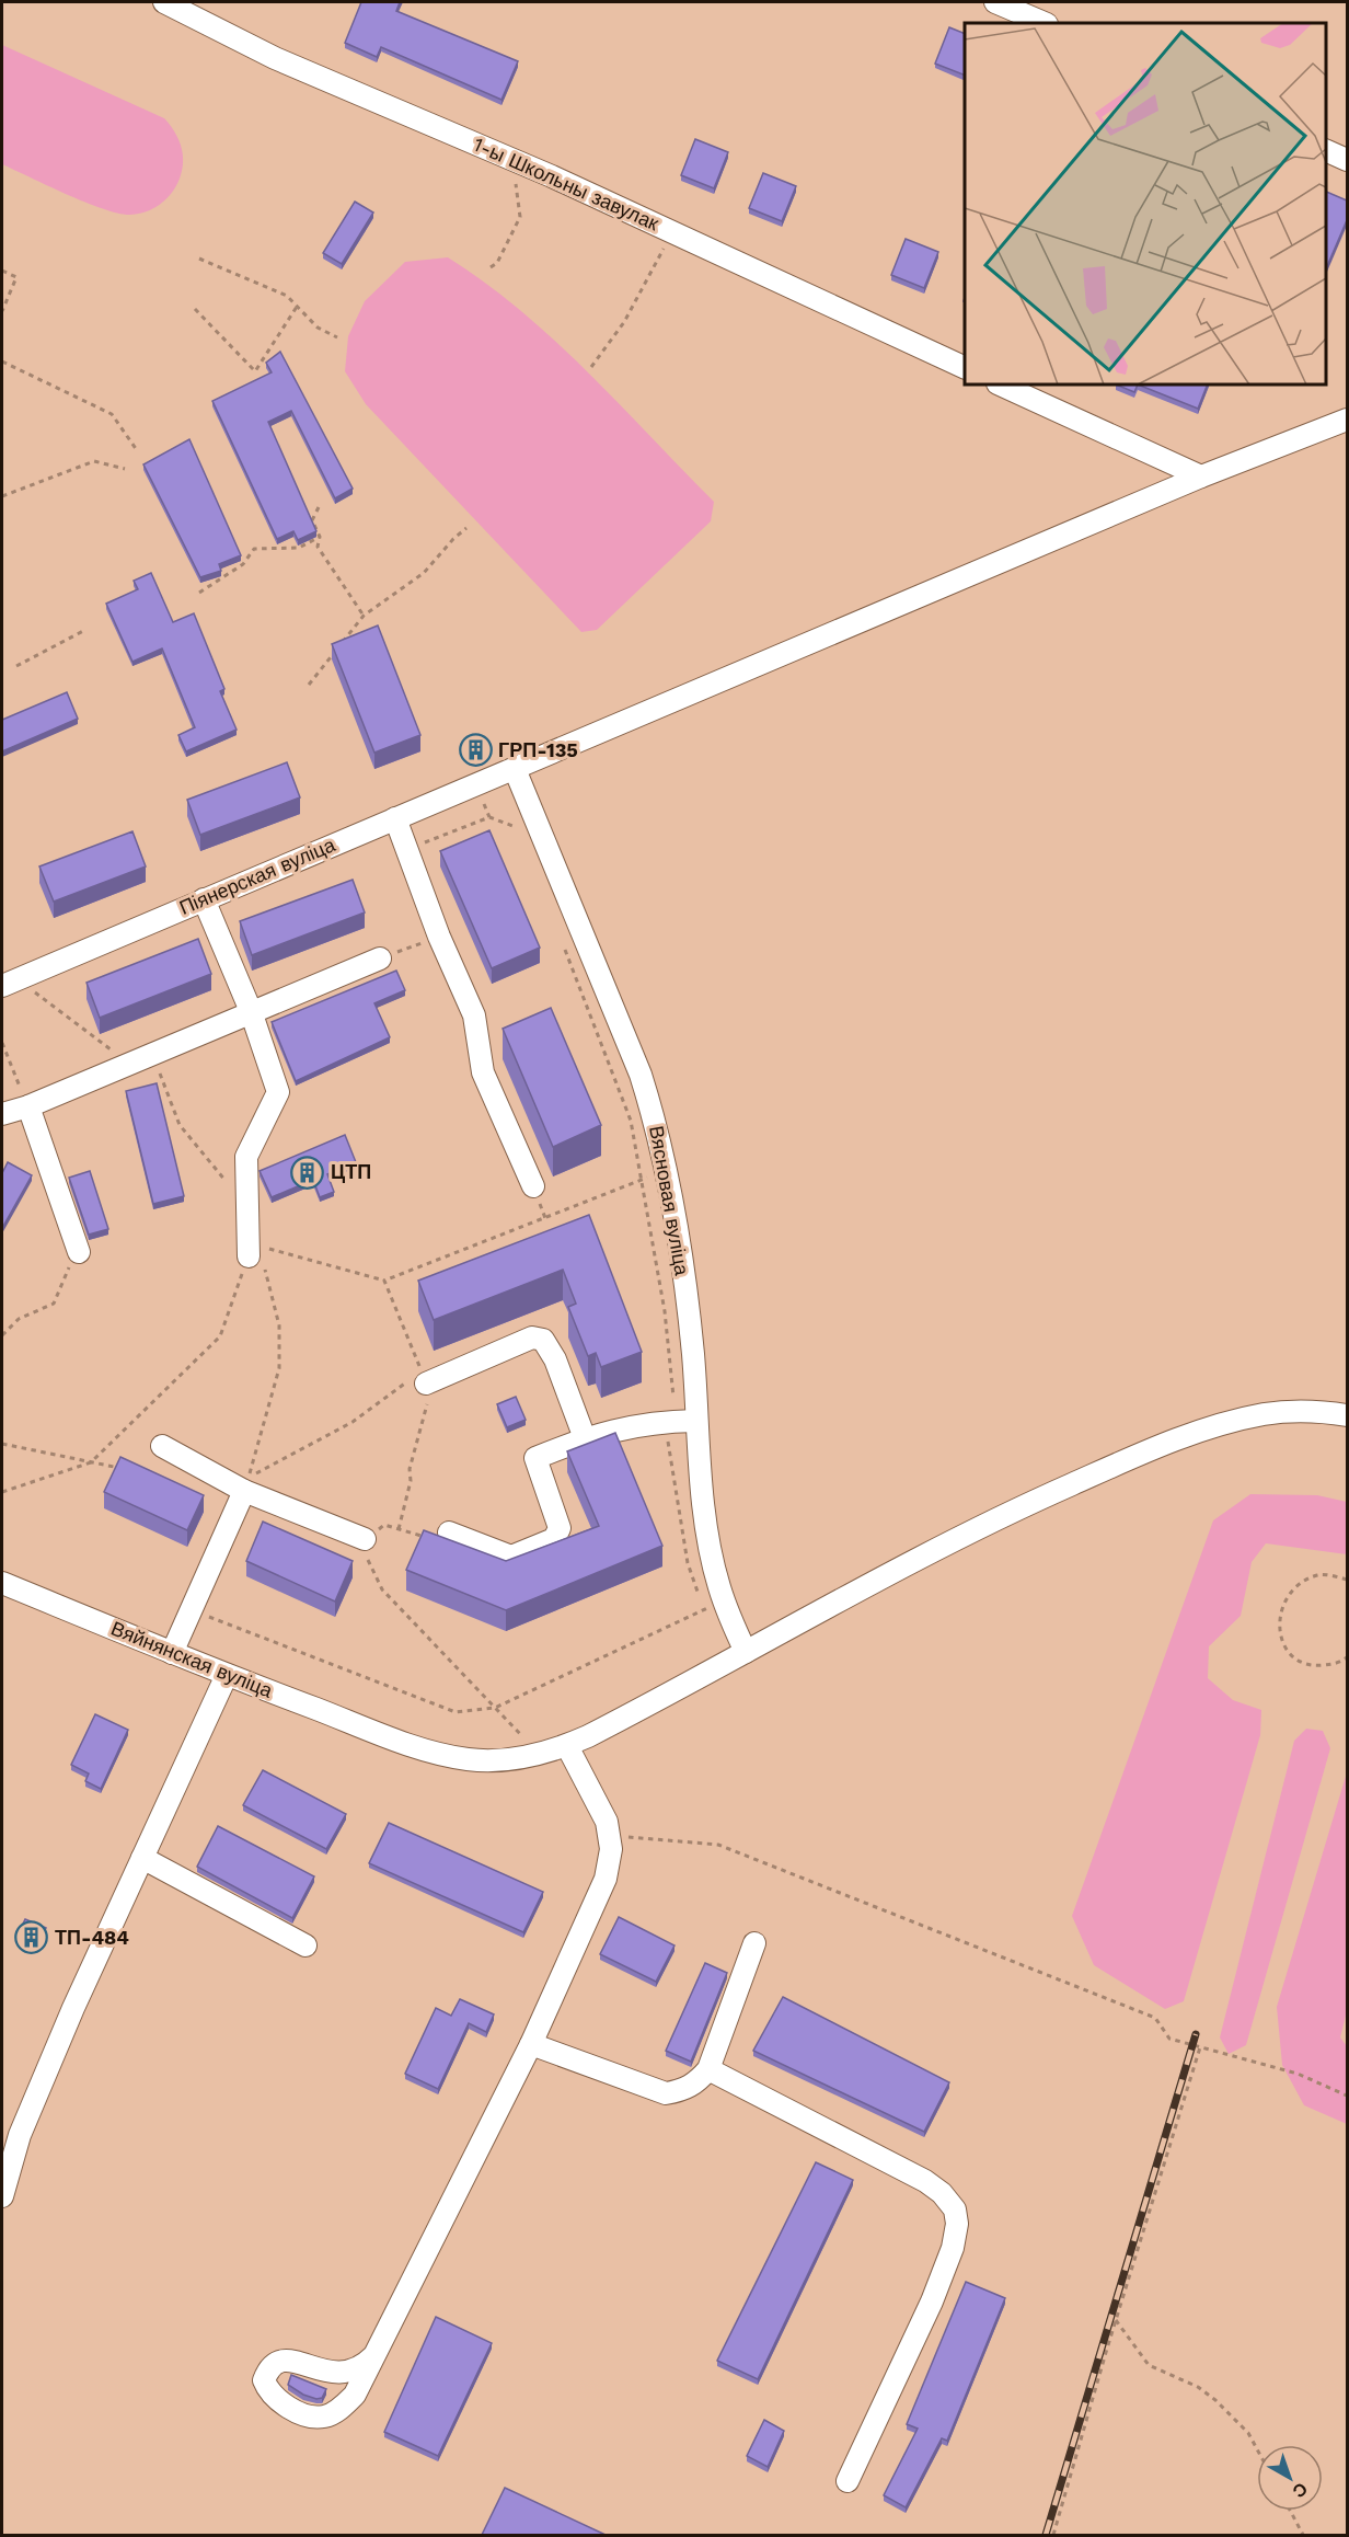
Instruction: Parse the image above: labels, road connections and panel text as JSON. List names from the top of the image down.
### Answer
{
  "streets": {
    "street": [
      "1-ы Школьны завулак",
      "Піянерская вуліца",
      "Вясновая вуліца",
      "Вяйнянская вуліца"
    ]
  },
  "crossings": [
    ["Піянерская вуліца", "Вясновая вуліца"],
    ["Вясновая вуліца", "Вяйнянская вуліца"]
  ],
  "places": {
    "building": ["ГРП-135", "ЦТП", "ТП-484"]
  },
  "north": "bottom right"
}
